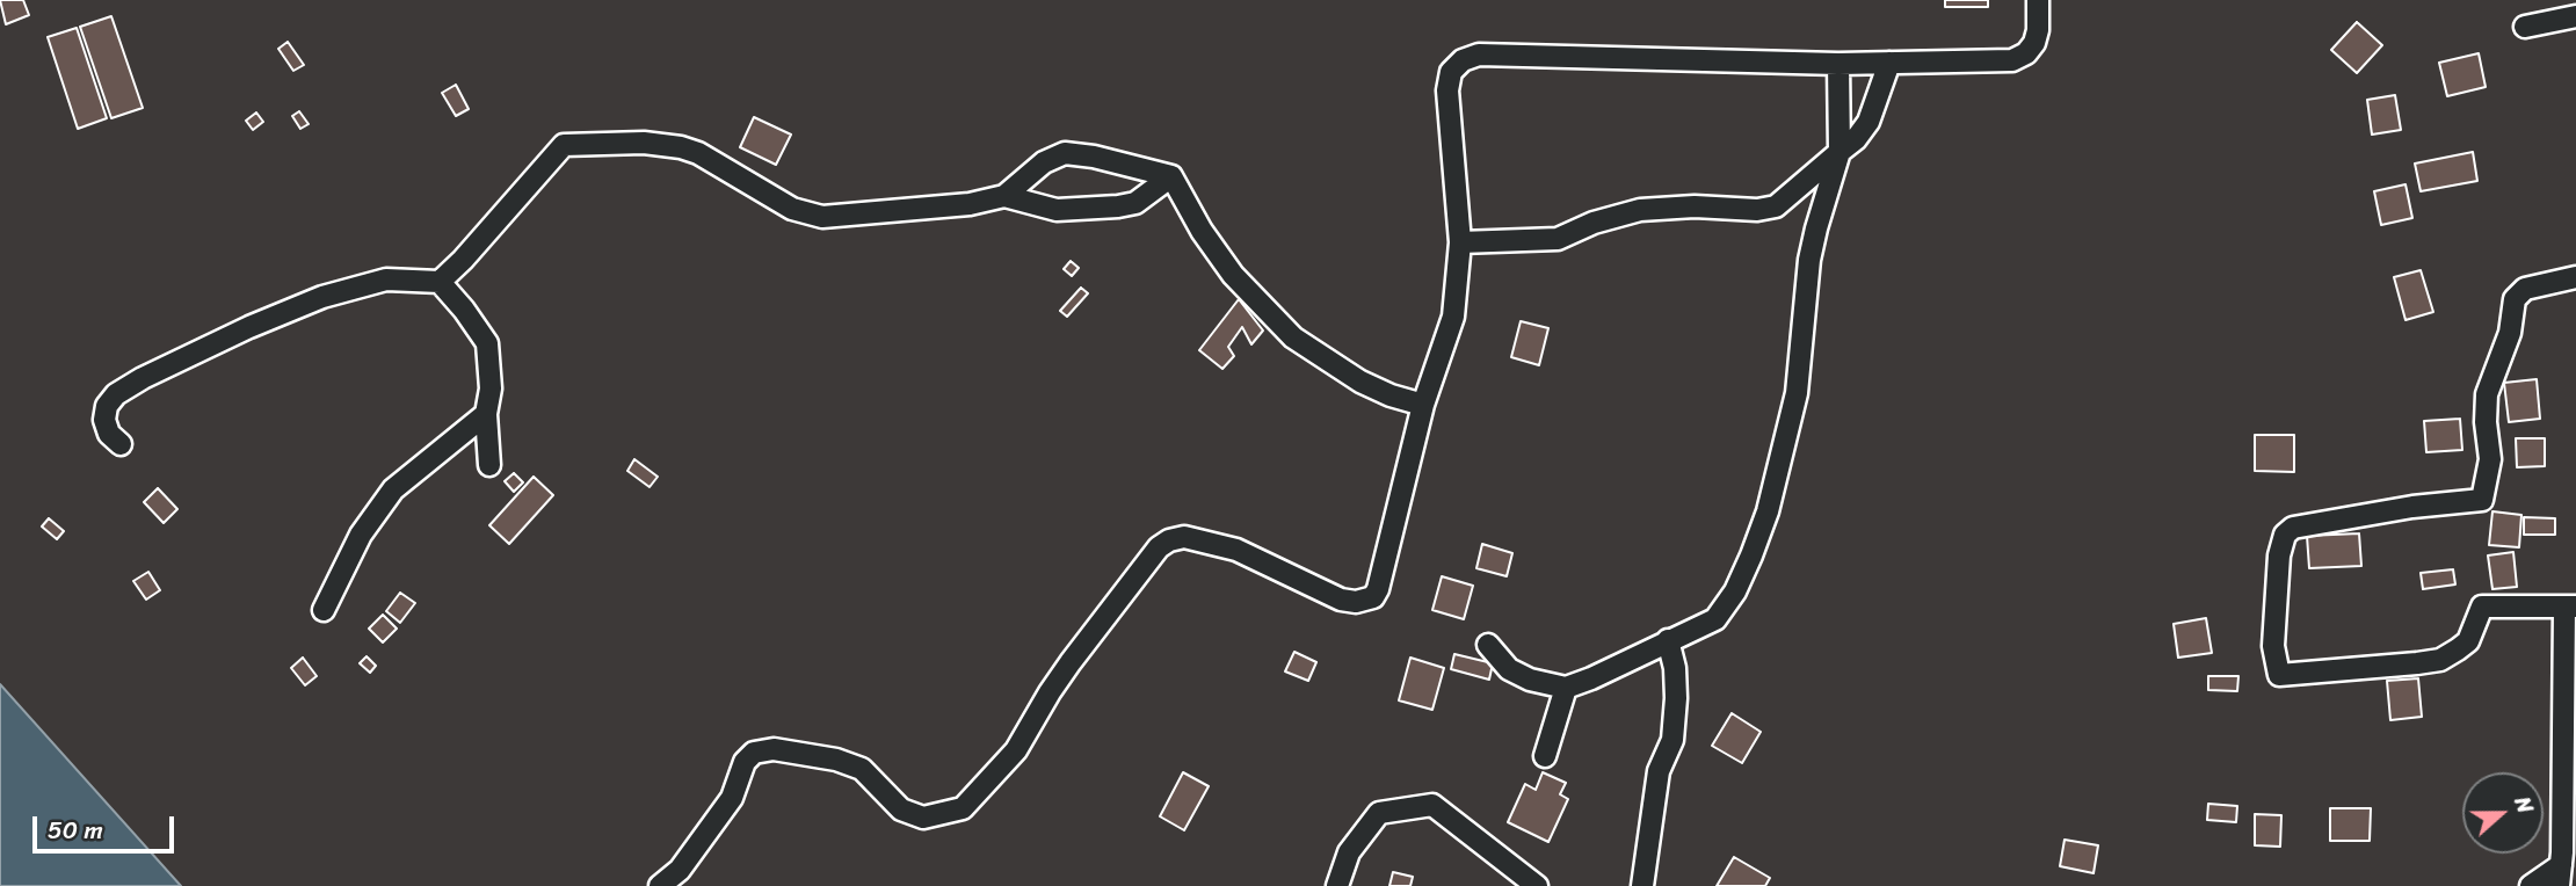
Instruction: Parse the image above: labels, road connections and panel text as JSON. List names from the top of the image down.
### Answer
{
  "scale_bar": "50 m",
  "north": "right"
}
